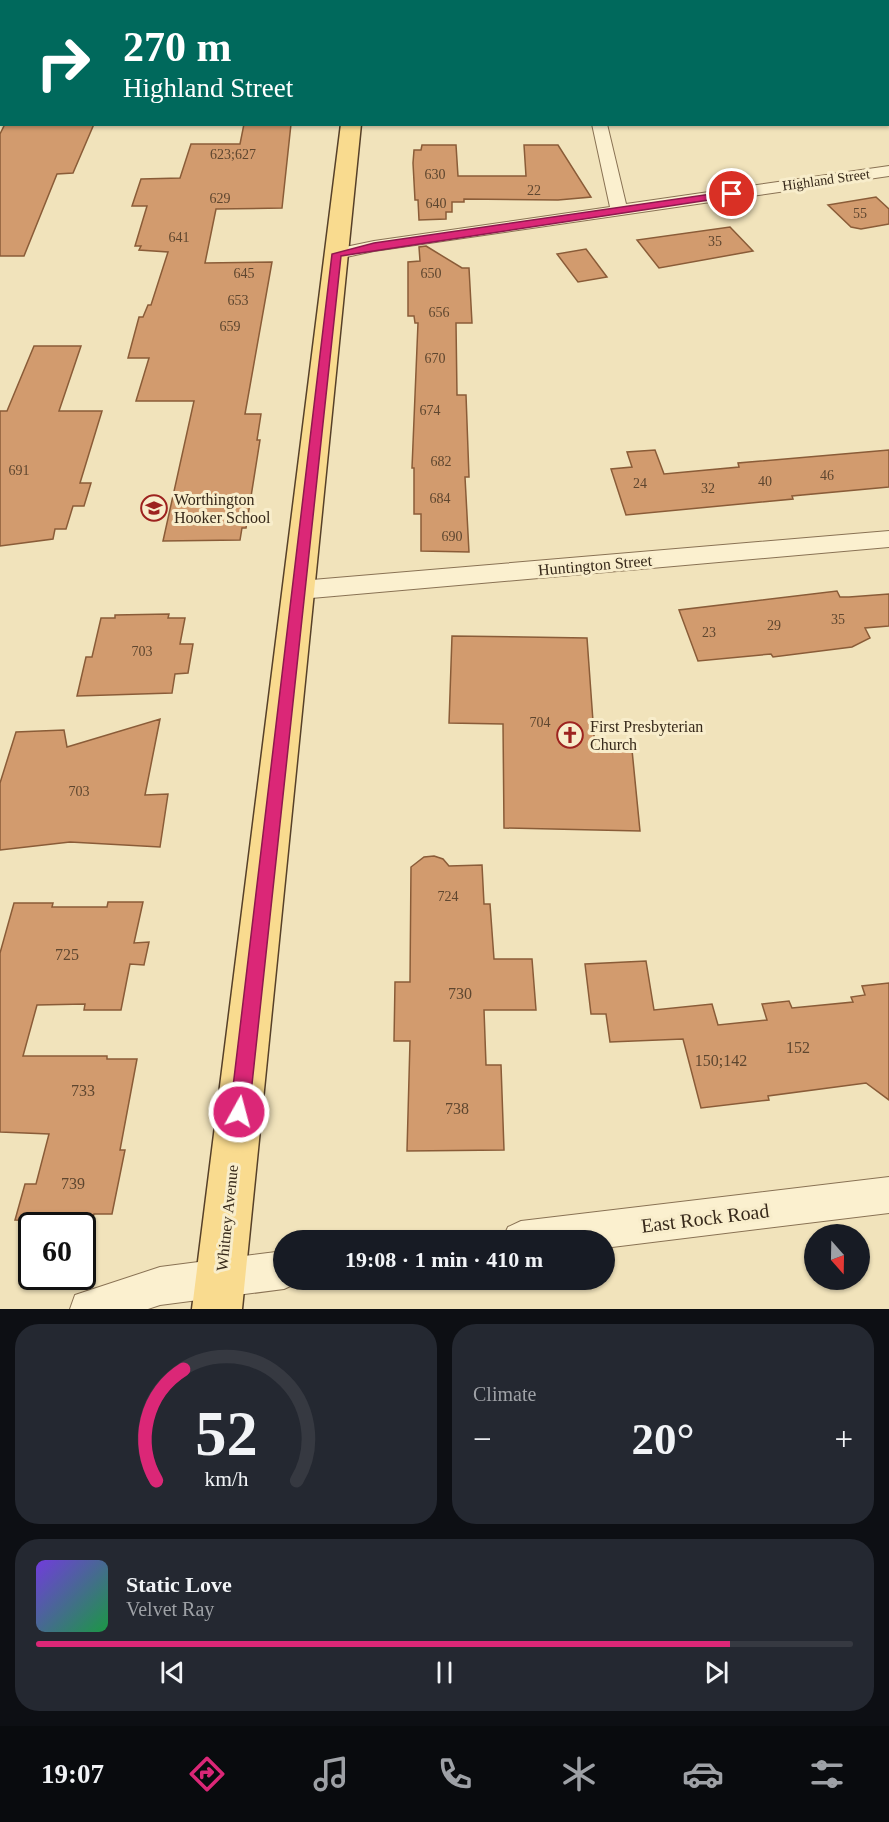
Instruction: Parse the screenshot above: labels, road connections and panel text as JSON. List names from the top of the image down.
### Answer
{
  "streets": {
    "main road": ["Whitney Avenue"],
    "street": ["Highland Street", "Huntington Street", "East Rock Road"]
  },
  "crossings": [
    ["Highland Street", "Whitney Avenue"],
    ["Huntington Street", "Whitney Avenue"]
  ],
  "places": {
    "school or university": ["Worthington Hooker School"],
    "church": ["First Presbyterian Church"]
  },
  "house_numbers": [
    "623;627",
    "630",
    "22",
    "629",
    "640",
    "55",
    "641",
    "35",
    "645",
    "650",
    "653",
    "656",
    "659",
    "670",
    "674",
    "682",
    "691",
    "46",
    "40",
    "24",
    "32",
    "684",
    "690",
    "35",
    "29",
    "23",
    "703",
    "704",
    "703",
    "724",
    "725",
    "730",
    "152",
    "150;142",
    "733",
    "738",
    "739"
  ],
  "north": "bottom",
  "page": {
    "turn": ["270 m", "Highland Street"],
    "limit": "60",
    "trip": "19:08 · 1 min · 410 m",
    "tile": "Climate",
    "heat": ["−", "20°", "+"],
    "song": ["Static Love", "Velvet Ray"],
    "tabs": "19:07",
    "gauge": ["52", "km/h"]
  }
}
